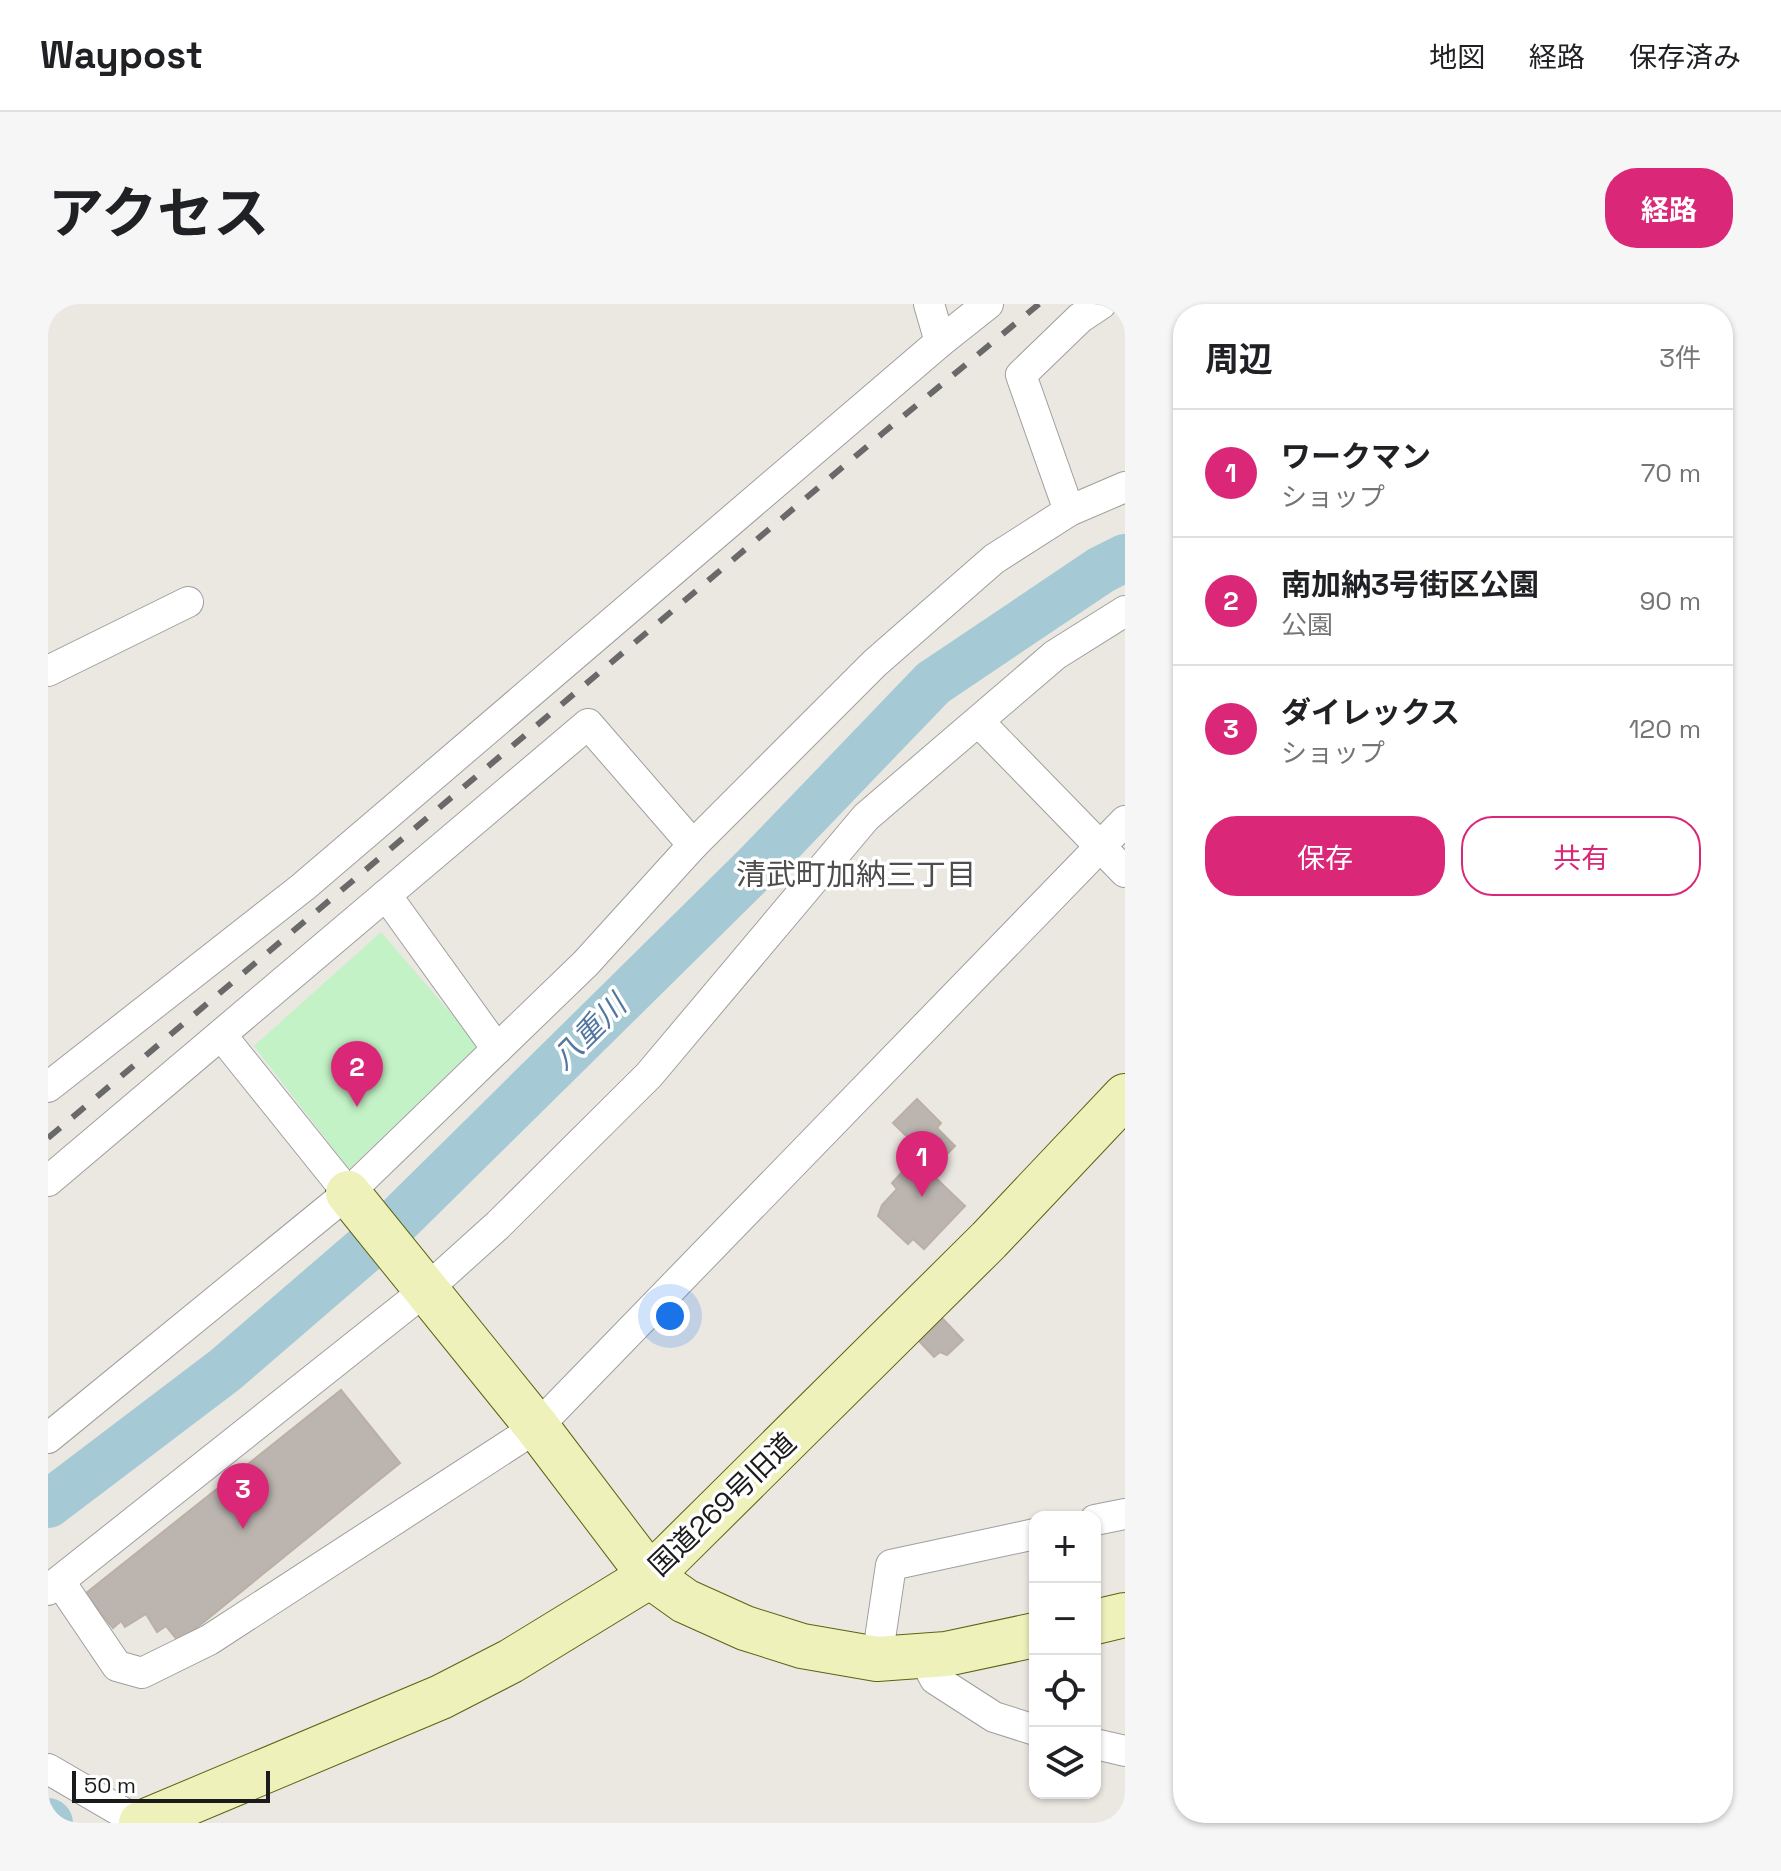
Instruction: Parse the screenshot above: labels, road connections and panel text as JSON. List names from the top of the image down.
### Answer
{
  "streets": {
    "street": ["国道269号旧道"]
  },
  "districts": ["清武町加納三丁目"],
  "water": ["八重川"],
  "scale_bar": "50 m",
  "page": {
    "header": "Waypost",
    "nav": ["地図", "経路", "保存済み"],
    "title": "アクセス",
    "buttons": [
      "経路",
      ["保存", "共有"]
    ],
    "heading": ["周辺", "3件"],
    "list": [
      {
        "mark": "1",
        "name": "ワークマン",
        "note": "ショップ",
        "value": "70 m"
      },
      {
        "mark": "2",
        "name": "南加納3号街区公園",
        "note": "公園",
        "value": "90 m"
      },
      {
        "mark": "3",
        "name": "ダイレックス",
        "note": "ショップ",
        "value": "120 m"
      }
    ],
    "pins": ["2", "1", "3"],
    "map_buttons": ["+", "−"],
    "scale": "50 m"
  }
}
